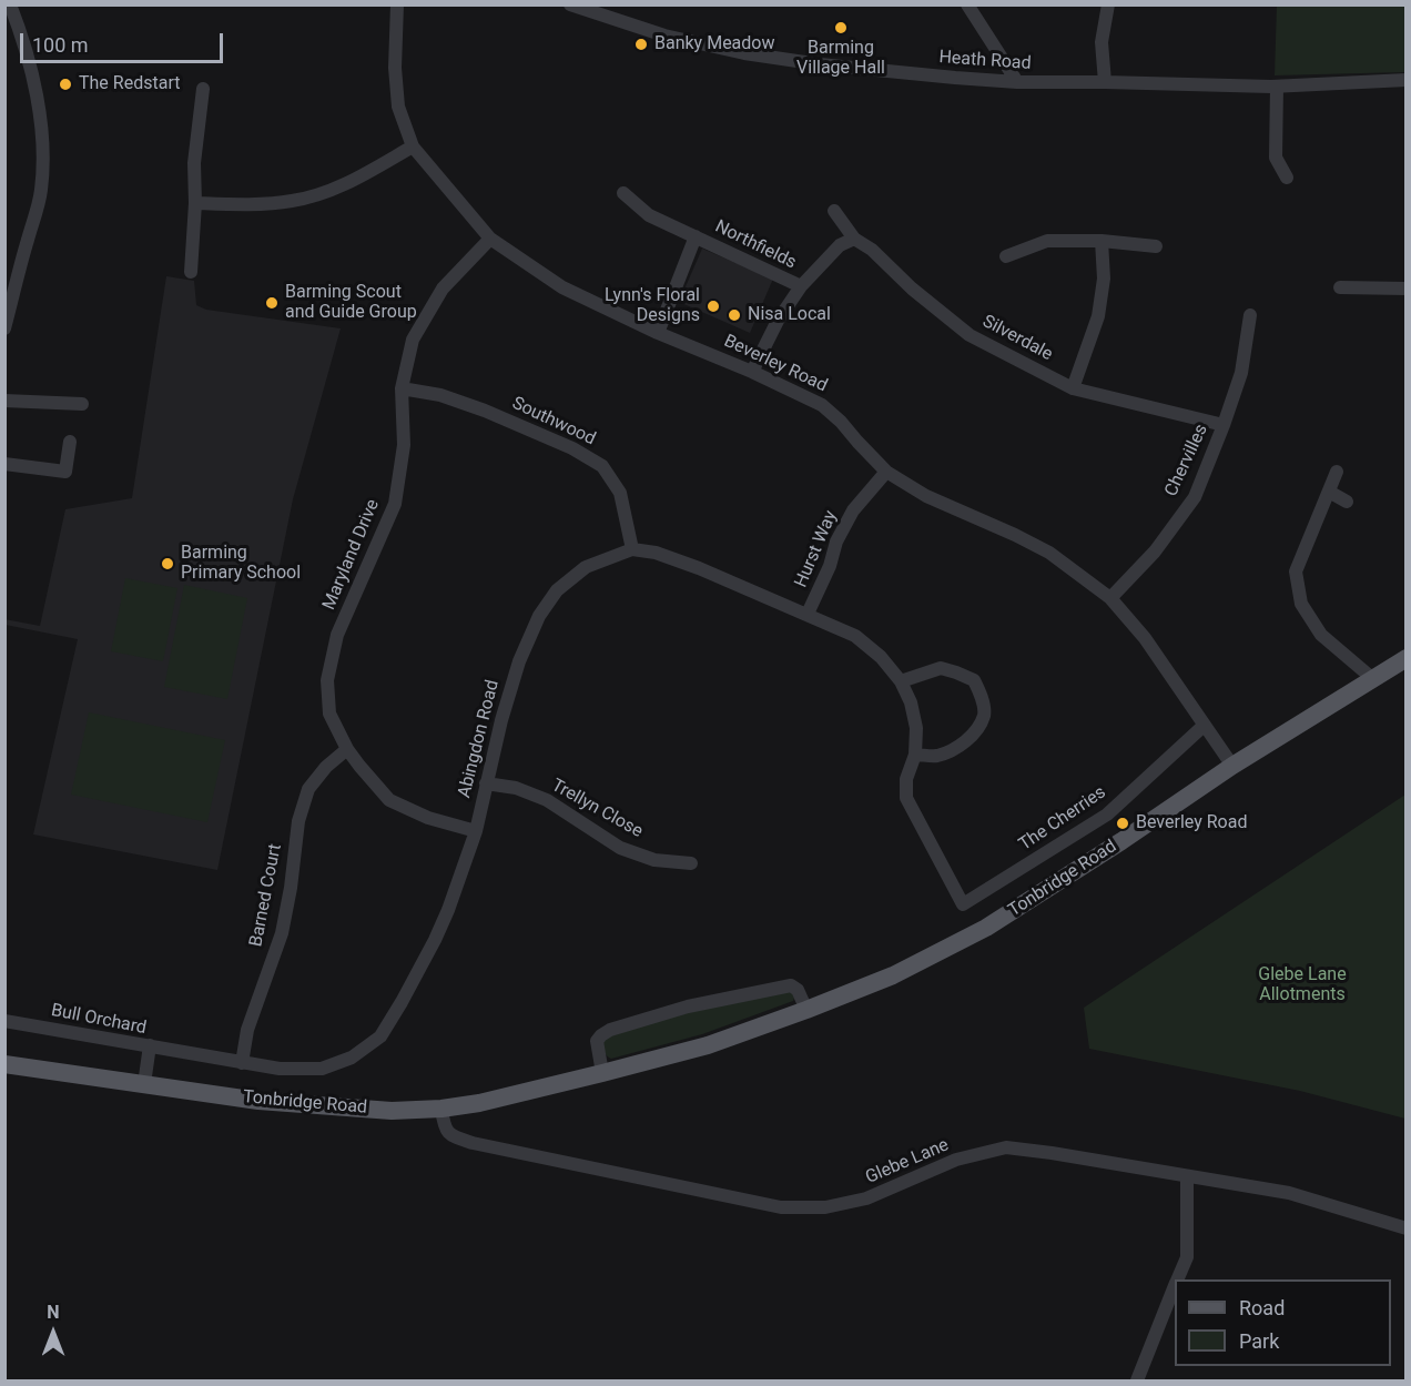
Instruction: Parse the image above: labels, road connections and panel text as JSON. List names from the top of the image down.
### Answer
{
  "streets": {
    "main road": ["Tonbridge Road"],
    "street": [
      "Heath Road",
      "Northfields",
      "Silverdale",
      "Beverley Road",
      "Southwood",
      "Chervilles",
      "Hurst Way",
      "Maryland Drive",
      "Abingdon Road",
      "Trellyn Close",
      "The Cherries",
      "Barned Court",
      "Bull Orchard",
      "Glebe Lane"
    ]
  },
  "crossings": [
    ["Northfields", "Beverley Road"],
    ["Silverdale", "Chervilles"],
    ["Beverley Road", "Chervilles"],
    ["Beverley Road", "Hurst Way"],
    ["Beverley Road", "Maryland Drive"],
    ["Beverley Road", "The Cherries"],
    ["Beverley Road", "Tonbridge Road"],
    ["Southwood", "Maryland Drive"],
    ["Southwood", "Abingdon Road"],
    ["Maryland Drive", "Abingdon Road"],
    ["Maryland Drive", "Barned Court"],
    ["Abingdon Road", "Trellyn Close"],
    ["Abingdon Road", "Barned Court"],
    ["Abingdon Road", "Bull Orchard"],
    ["Tonbridge Road", "Bull Orchard"],
    ["Tonbridge Road", "Glebe Lane"]
  ],
  "parks": ["Glebe Lane Allotments"],
  "places": [
    "Barming Village Hall",
    "Banky Meadow",
    "The Redstart",
    "Barming Scout and Guide Group",
    "Lynn's Floral Designs",
    "Nisa Local",
    "Barming Primary School",
    "Beverley Road"
  ],
  "legend": ["Road", "Park"],
  "scale_bar": "100 m",
  "north": "top"
}
